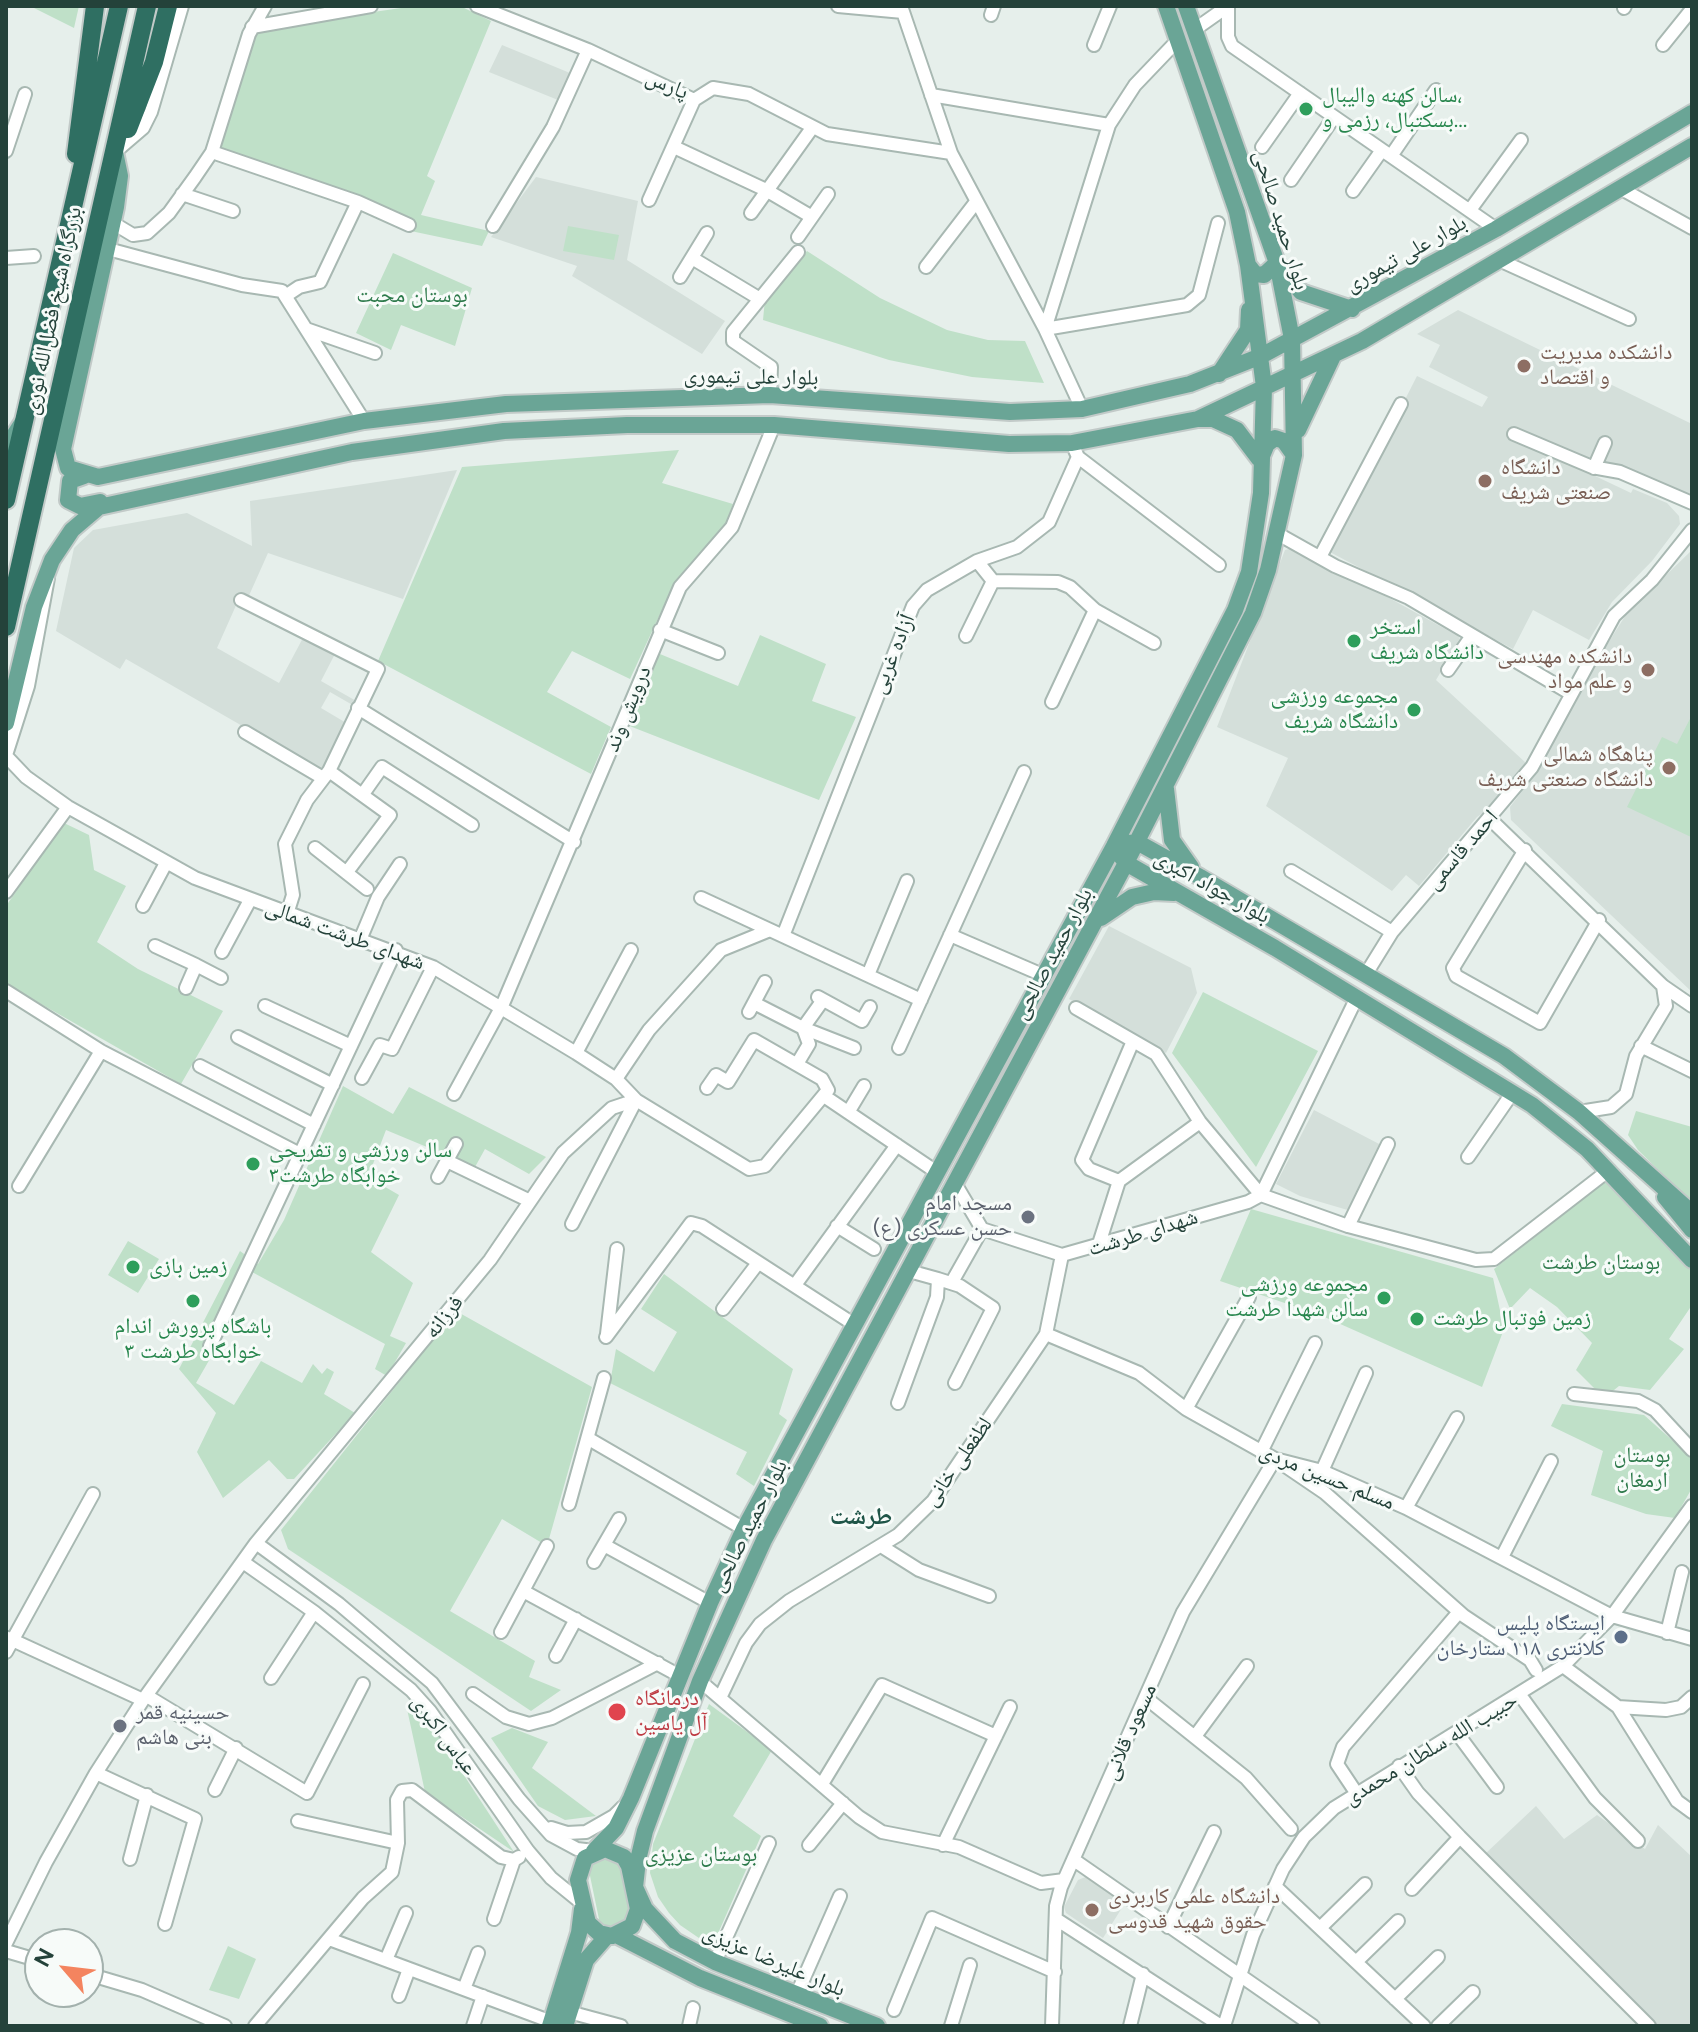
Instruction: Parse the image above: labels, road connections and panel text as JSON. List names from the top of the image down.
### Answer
{
  "streets": {
    "highway": ["بزرگراه شیخ فضل‌الله نوری"],
    "main road": [
      "بلوار حمید صالحی",
      "بلوار علی تیموری",
      "بلوار جواد اکبری",
      "بلوار علیرضا عزیزی"
    ],
    "street": [
      "پارس",
      "آزاده غربی",
      "درویش‌ وند",
      "احمد قاسمی",
      "شهدای طرشت شمالی",
      "شهدای طرشت",
      "فرزانه",
      "لطفعلی خانی",
      "مسلم حسین مردی",
      "مسعود قلانی",
      "عباس اکبری",
      "حبیب الله سلطان محمدی"
    ]
  },
  "crossings": [
    ["بلوار حمید صالحی", "بلوار علی تیموری"],
    ["بلوار حمید صالحی", "بلوار جواد اکبری"],
    ["بلوار حمید صالحی", "عباس اکبری"],
    ["بلوار حمید صالحی", "بلوار علیرضا عزیزی"],
    ["درویش‌ وند", "شهدای طرشت شمالی"],
    ["احمد قاسمی", "بلوار جواد اکبری"],
    ["شهدای طرشت شمالی", "فرزانه"],
    ["شهدای طرشت", "لطفعلی خانی"],
    ["فرزانه", "عباس اکبری"],
    ["لطفعلی خانی", "مسلم حسین مردی"],
    ["مسلم حسین مردی", "مسعود قلانی"],
    ["مسلم حسین مردی", "حبیب الله سلطان محمدی"],
    ["عباس اکبری", "بلوار علیرضا عزیزی"]
  ],
  "districts": ["طرشت"],
  "parks": [
    "بوستان محبت",
    "بوستان طرشت",
    "بوستان ارمغان",
    "بوستان عزیزی"
  ],
  "places": [
    "سالن کهنه والیبال، بسکتبال، رزمی و...",
    "دانشکده مدیریت و اقتصاد",
    "دانشگاه صنعتی شریف",
    "استخر دانشگاه شریف",
    "دانشکده مهندسی و علم مواد",
    "مجموعه ورزشی دانشگاه شریف",
    "پناهگاه شمالی دانشگاه صنعتی شریف",
    "سالن ورزشی و تفریحی خوابگاه طرشت۳",
    "مسجد امام حسن عسکری (ع)",
    "زمین بازی",
    "مجموعه ورزشی سالن شهدا طرشت",
    "باشگاه پرورش اندام خوابگاه طرشت ۳",
    "زمین فوتبال طرشت",
    "ایستگاه پلیس کلانتری ۱۱۸ ستارخان",
    "درمانگاه آل یاسین",
    "حسینیه قمر بنی هاشم",
    "دانشگاه علمی کاربردی حقوق شهید قدوسی"
  ],
  "north": "top left"
}
